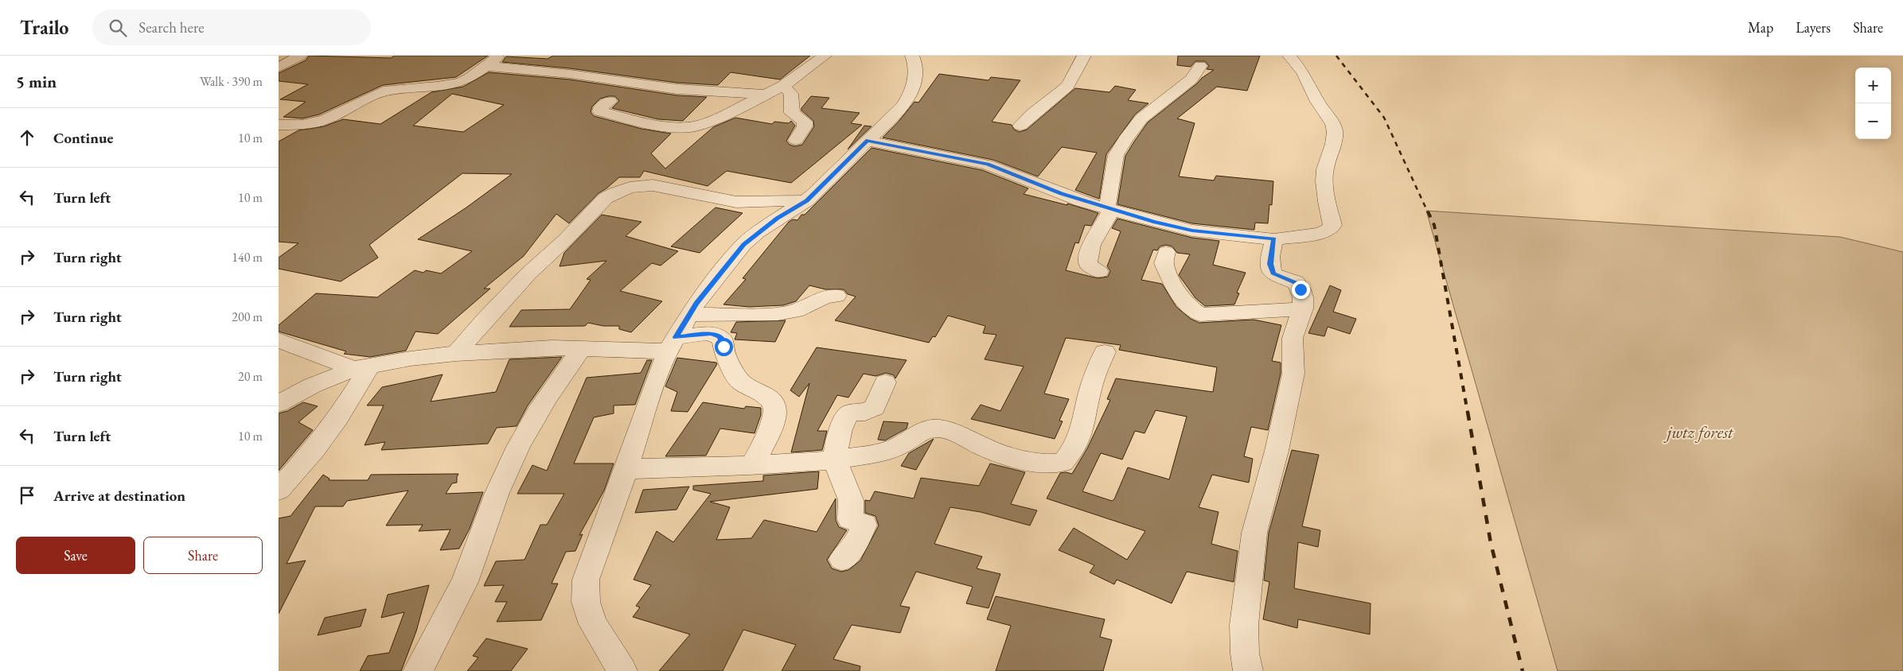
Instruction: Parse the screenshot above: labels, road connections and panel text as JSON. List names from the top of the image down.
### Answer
{
  "parks": ["jwtz forest"],
  "page": {
    "header": "Trailo",
    "search": "Search here",
    "nav": ["Map", "Layers", "Share"],
    "heading": ["5 min", "Walk · 390 m"],
    "map_buttons": ["+", "−"],
    "list": [
      ["Continue", "10 m"],
      ["Turn left", "10 m"],
      ["Turn right", "140 m"],
      ["Turn right", "200 m"],
      ["Turn right", "20 m"],
      ["Turn left", "10 m"],
      "Arrive at destination"
    ],
    "buttons": ["Save", "Share"]
  }
}
